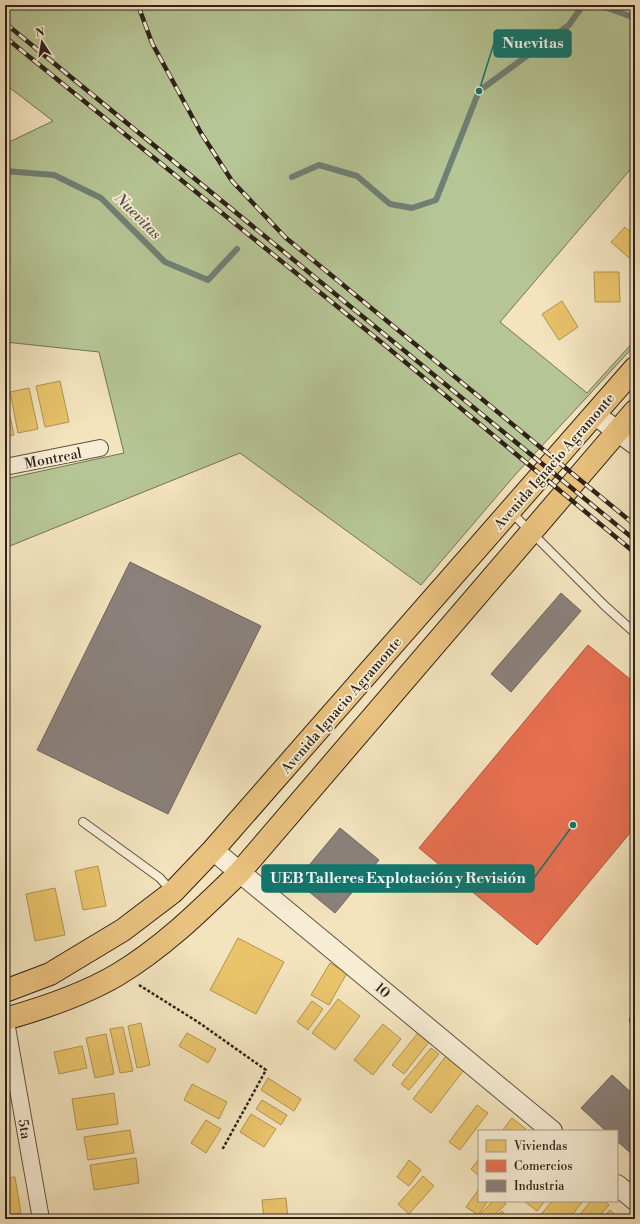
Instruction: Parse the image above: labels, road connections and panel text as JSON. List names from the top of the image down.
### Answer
{
  "streets": {
    "main road": ["Avenida Ignacio Agramonte"],
    "street": ["Montreal", "10", "5ta"]
  },
  "crossings": [
    ["Avenida Ignacio Agramonte", "10"],
    ["Avenida Ignacio Agramonte", "5ta"]
  ],
  "water": ["Nuevitas"],
  "places": ["Nuevitas", "UEB Talleres Explotación y Revisión"],
  "legend": ["Viviendas", "Comercios", "Industria"],
  "north": "top"
}
